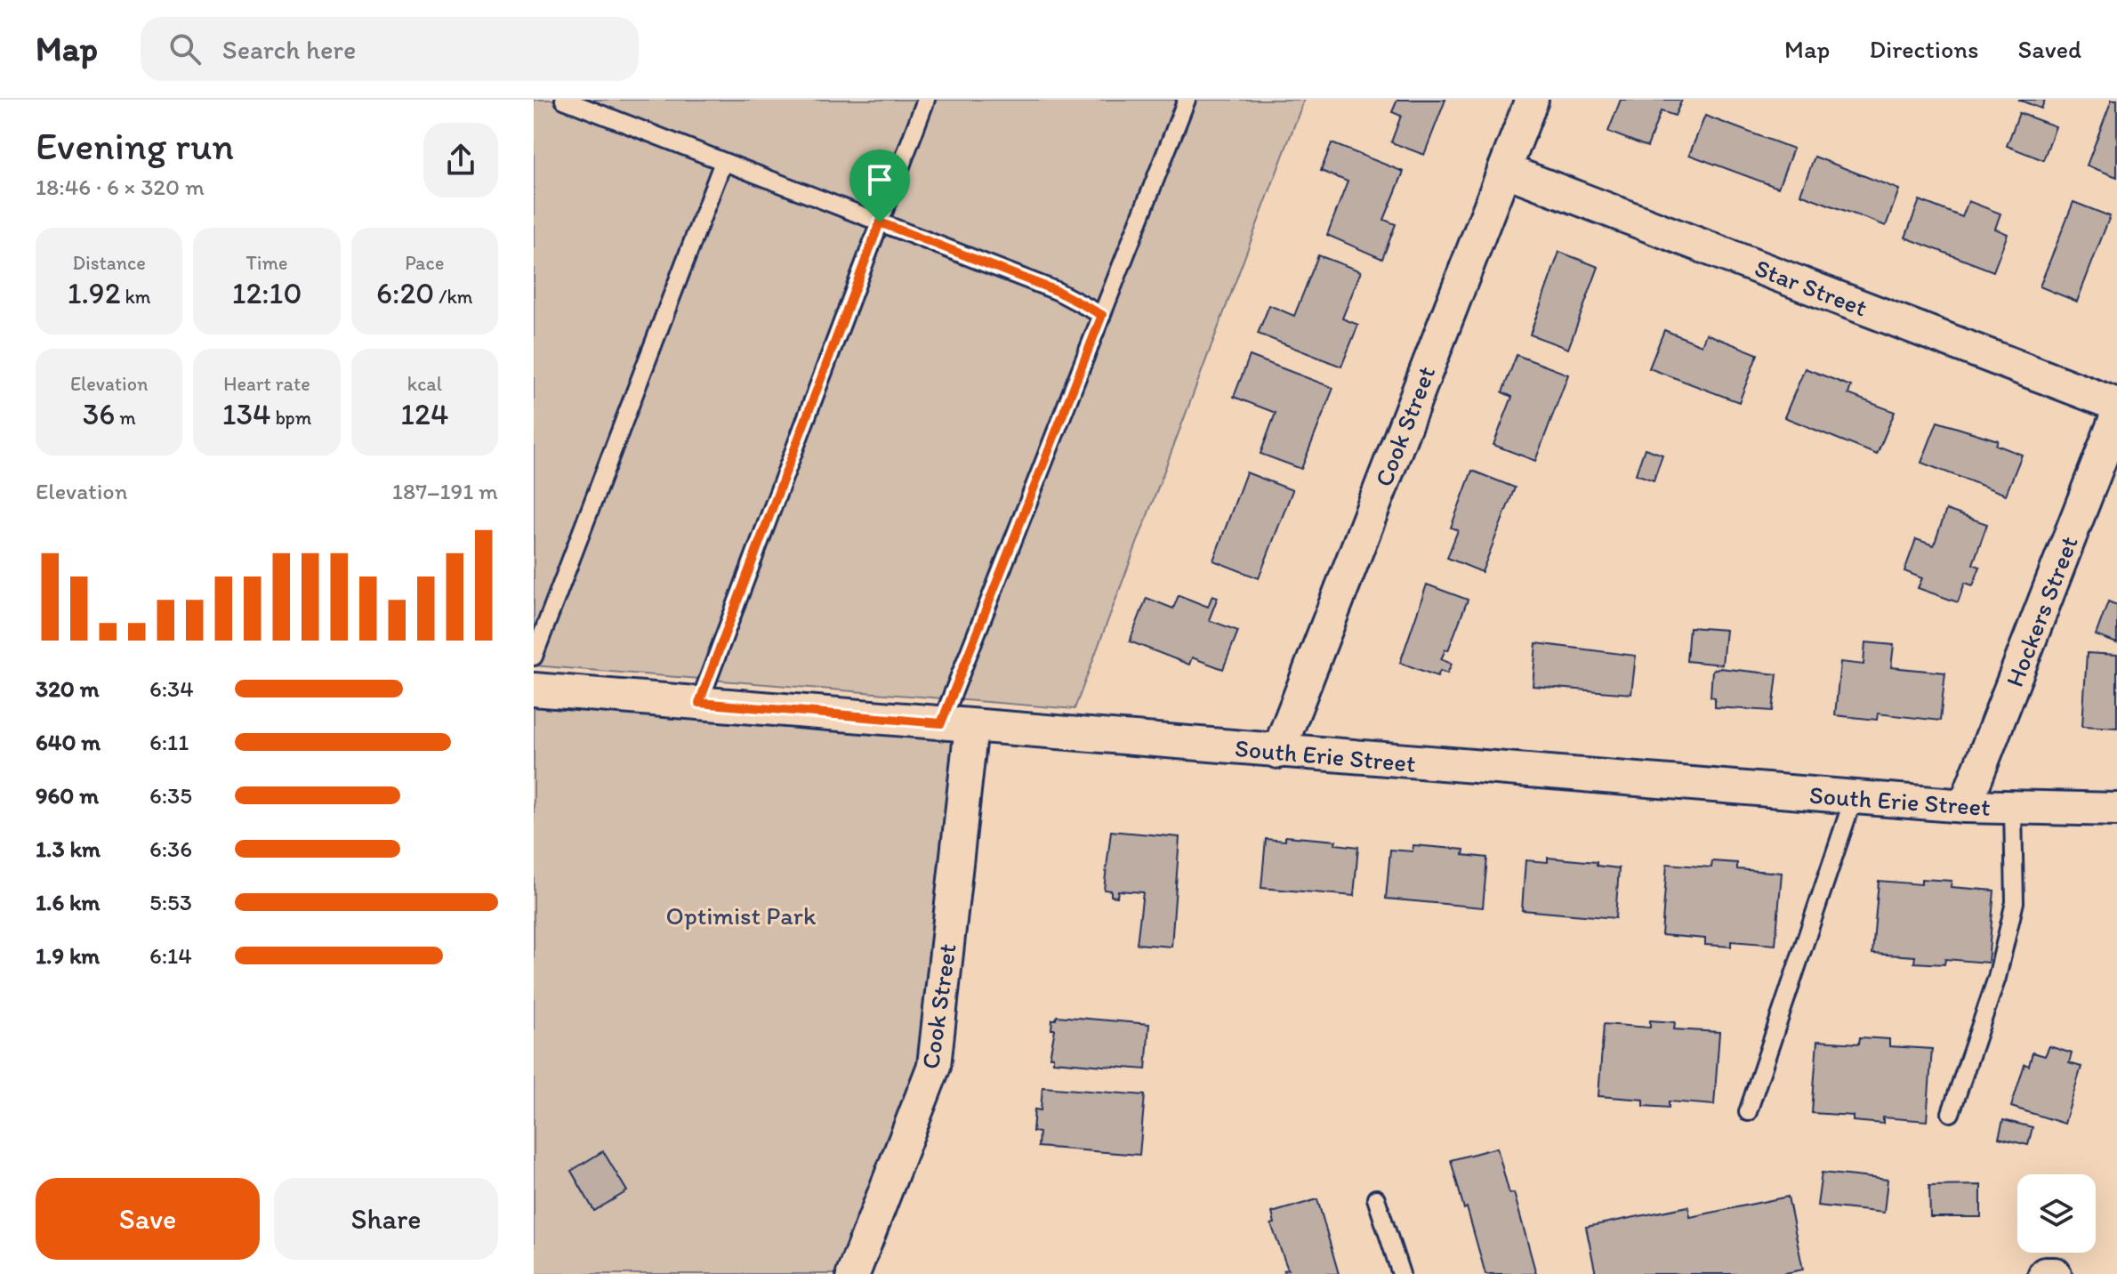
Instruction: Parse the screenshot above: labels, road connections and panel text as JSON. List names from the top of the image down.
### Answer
{
  "streets": {
    "street": [
      "Star Street",
      "Cook Street",
      "Hockers Street",
      "South Erie Street"
    ]
  },
  "crossings": [
    ["Star Street", "Cook Street"],
    ["Cook Street", "South Erie Street"],
    ["Hockers Street", "South Erie Street"]
  ],
  "parks": ["Optimist Park"],
  "page": {
    "header": "Map",
    "search": "Search here",
    "nav": ["Map", "Directions", "Saved"],
    "heading": ["Evening run", "18:46 · 6 × 320 m"],
    "stats": [
      ["Distance", "1.92 km"],
      ["Time", "12:10"],
      ["Pace", "6:20 /km"],
      ["Elevation", "36 m"],
      ["Heart rate", "134 bpm"],
      ["kcal", "124"]
    ],
    "chart": ["Elevation", "187–191 m"],
    "list": [
      {
        "name": "320 m",
        "note": "6:34"
      },
      {
        "name": "640 m",
        "note": "6:11"
      },
      {
        "name": "960 m",
        "note": "6:35"
      },
      {
        "name": "1.3 km",
        "note": "6:36"
      },
      {
        "name": "1.6 km",
        "note": "5:53"
      },
      {
        "name": "1.9 km",
        "note": "6:14"
      }
    ],
    "buttons": ["Save", "Share"]
  }
}
